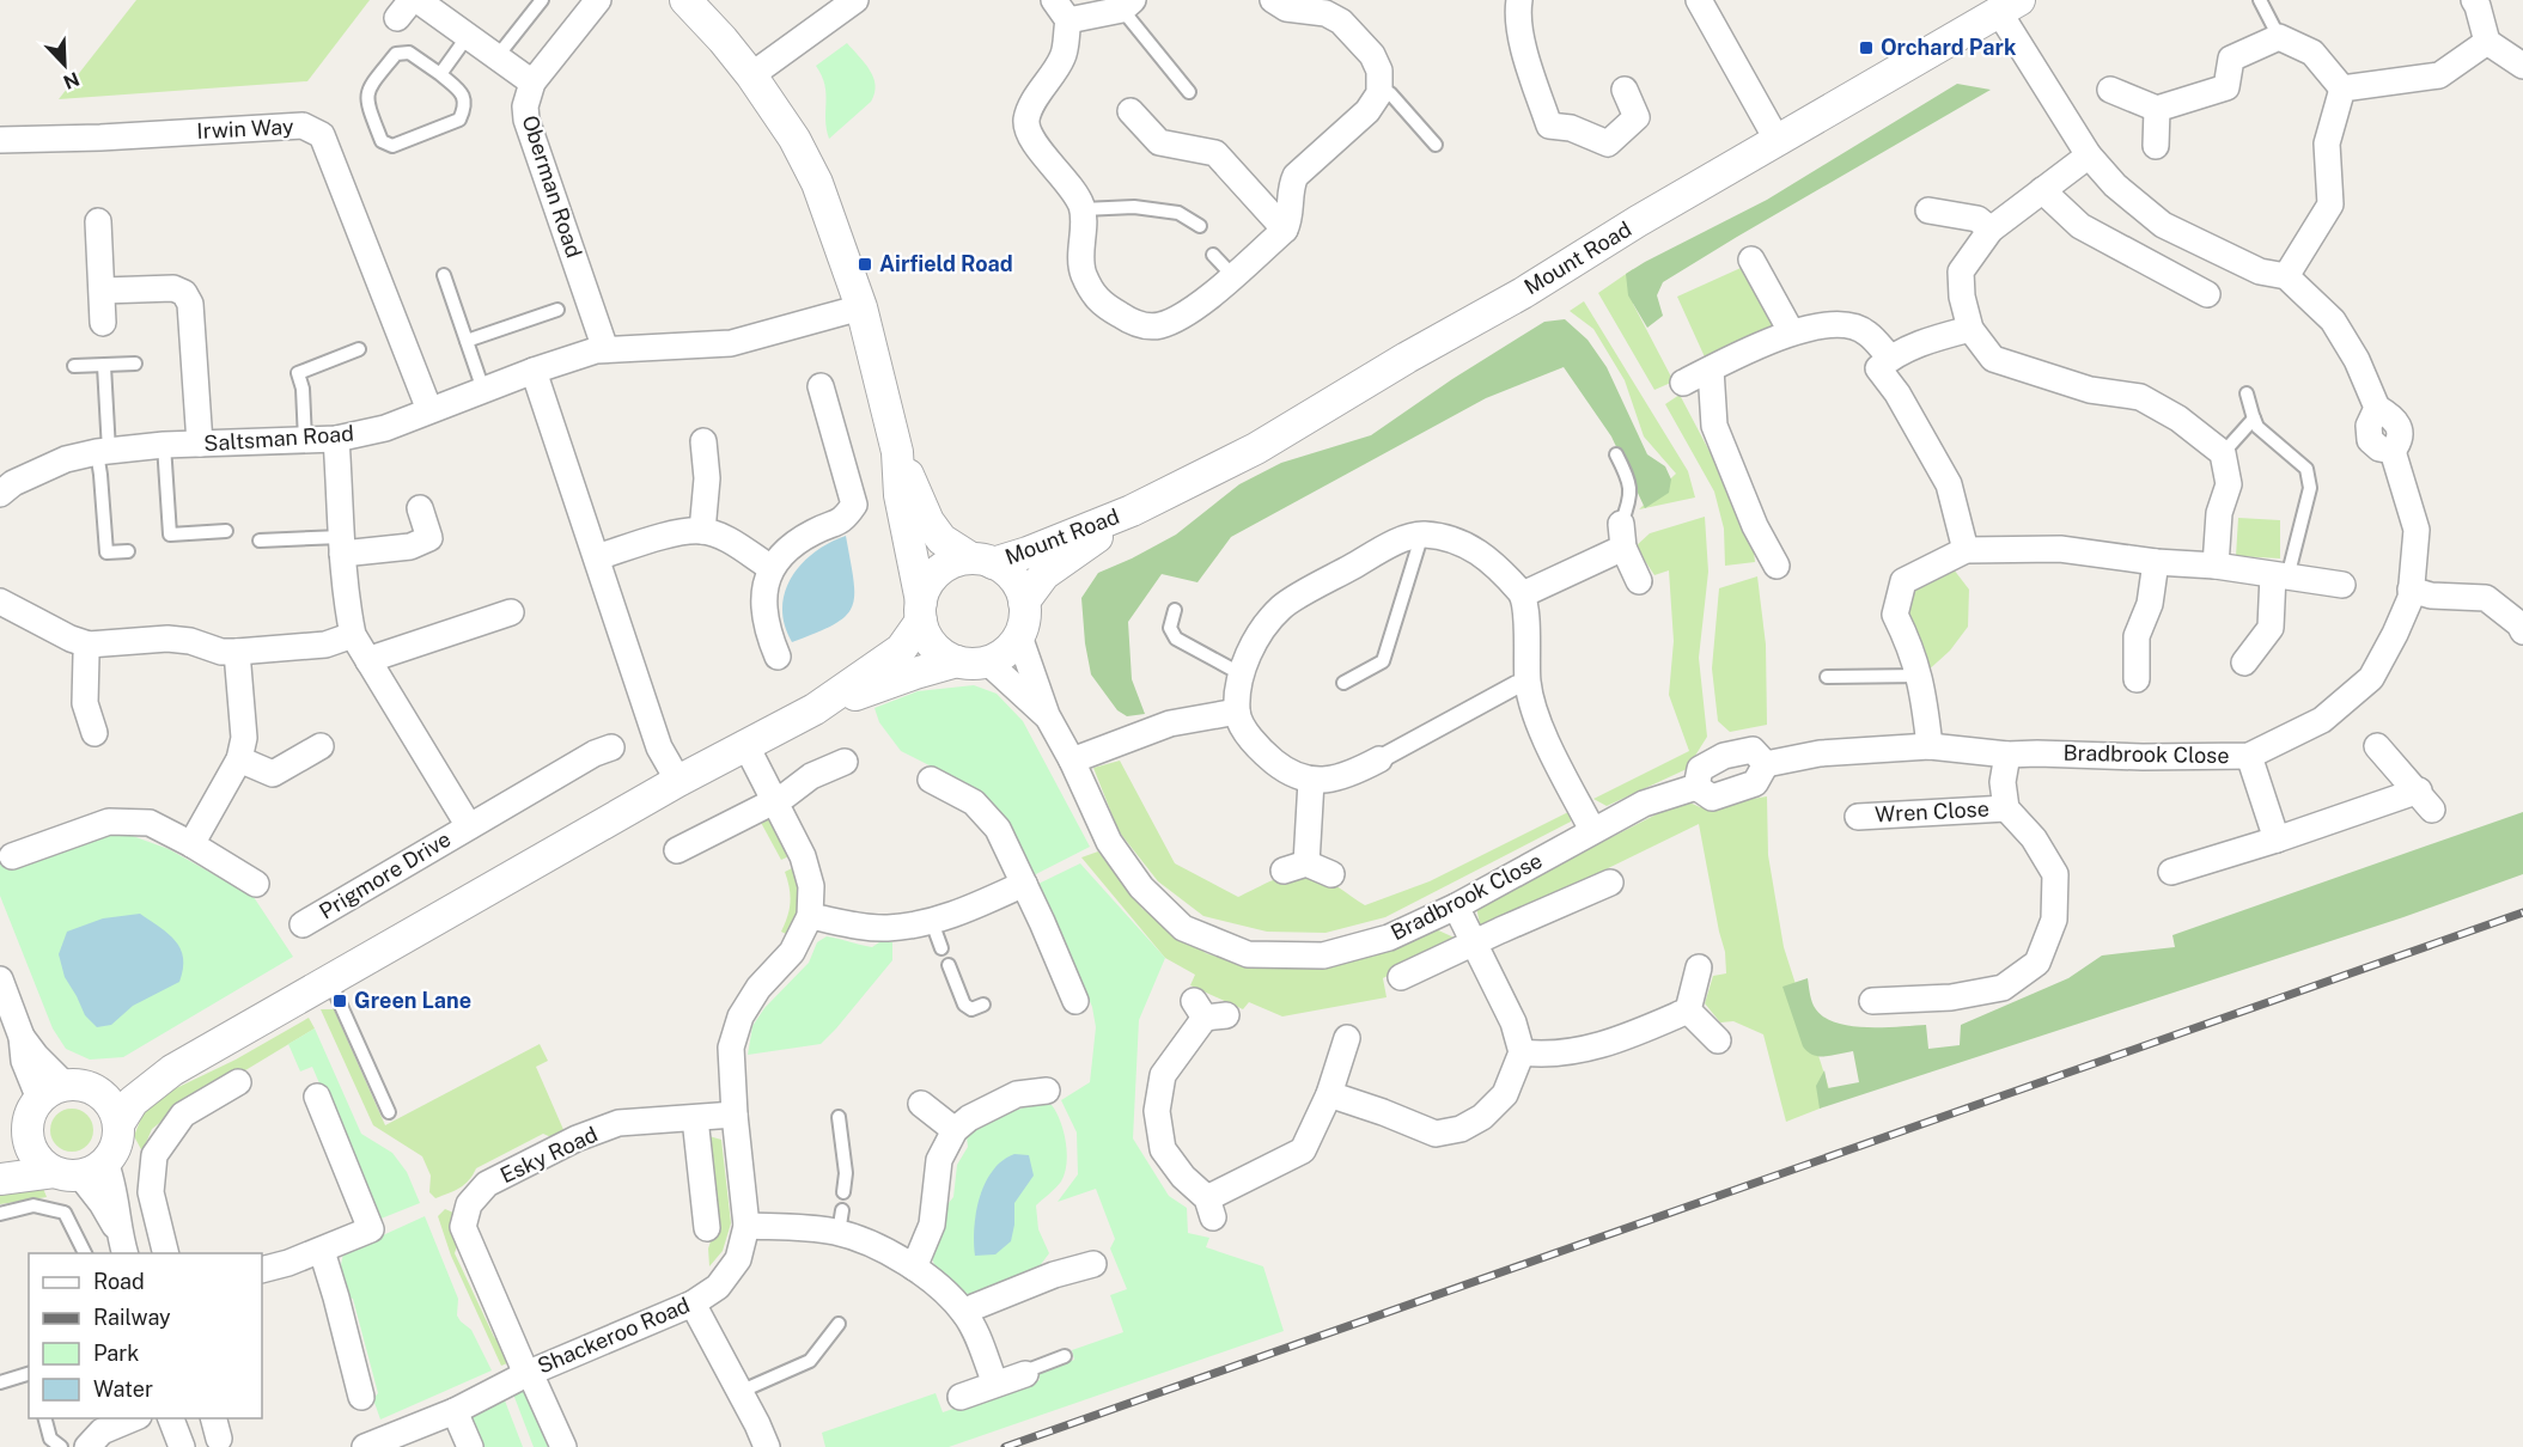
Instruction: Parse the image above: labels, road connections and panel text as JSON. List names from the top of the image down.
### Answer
{
  "streets": {
    "street": [
      "Irwin Way",
      "Oberman Road",
      "Mount Road",
      "Saltsman Road",
      "Bradbrook Close",
      "Wren Close",
      "Prigmore Drive",
      "Esky Road",
      "Shackeroo Road"
    ]
  },
  "crossings": [
    ["Irwin Way", "Saltsman Road"],
    ["Oberman Road", "Saltsman Road"],
    ["Mount Road", "Bradbrook Close"],
    ["Saltsman Road", "Prigmore Drive"],
    ["Bradbrook Close", "Wren Close"],
    ["Esky Road", "Shackeroo Road"]
  ],
  "places": {
    "transit": ["Orchard Park", "Airfield Road", "Green Lane"]
  },
  "legend": [
    "Road",
    "Railway",
    "Park",
    "Water"
  ],
  "north": "bottom right"
}
